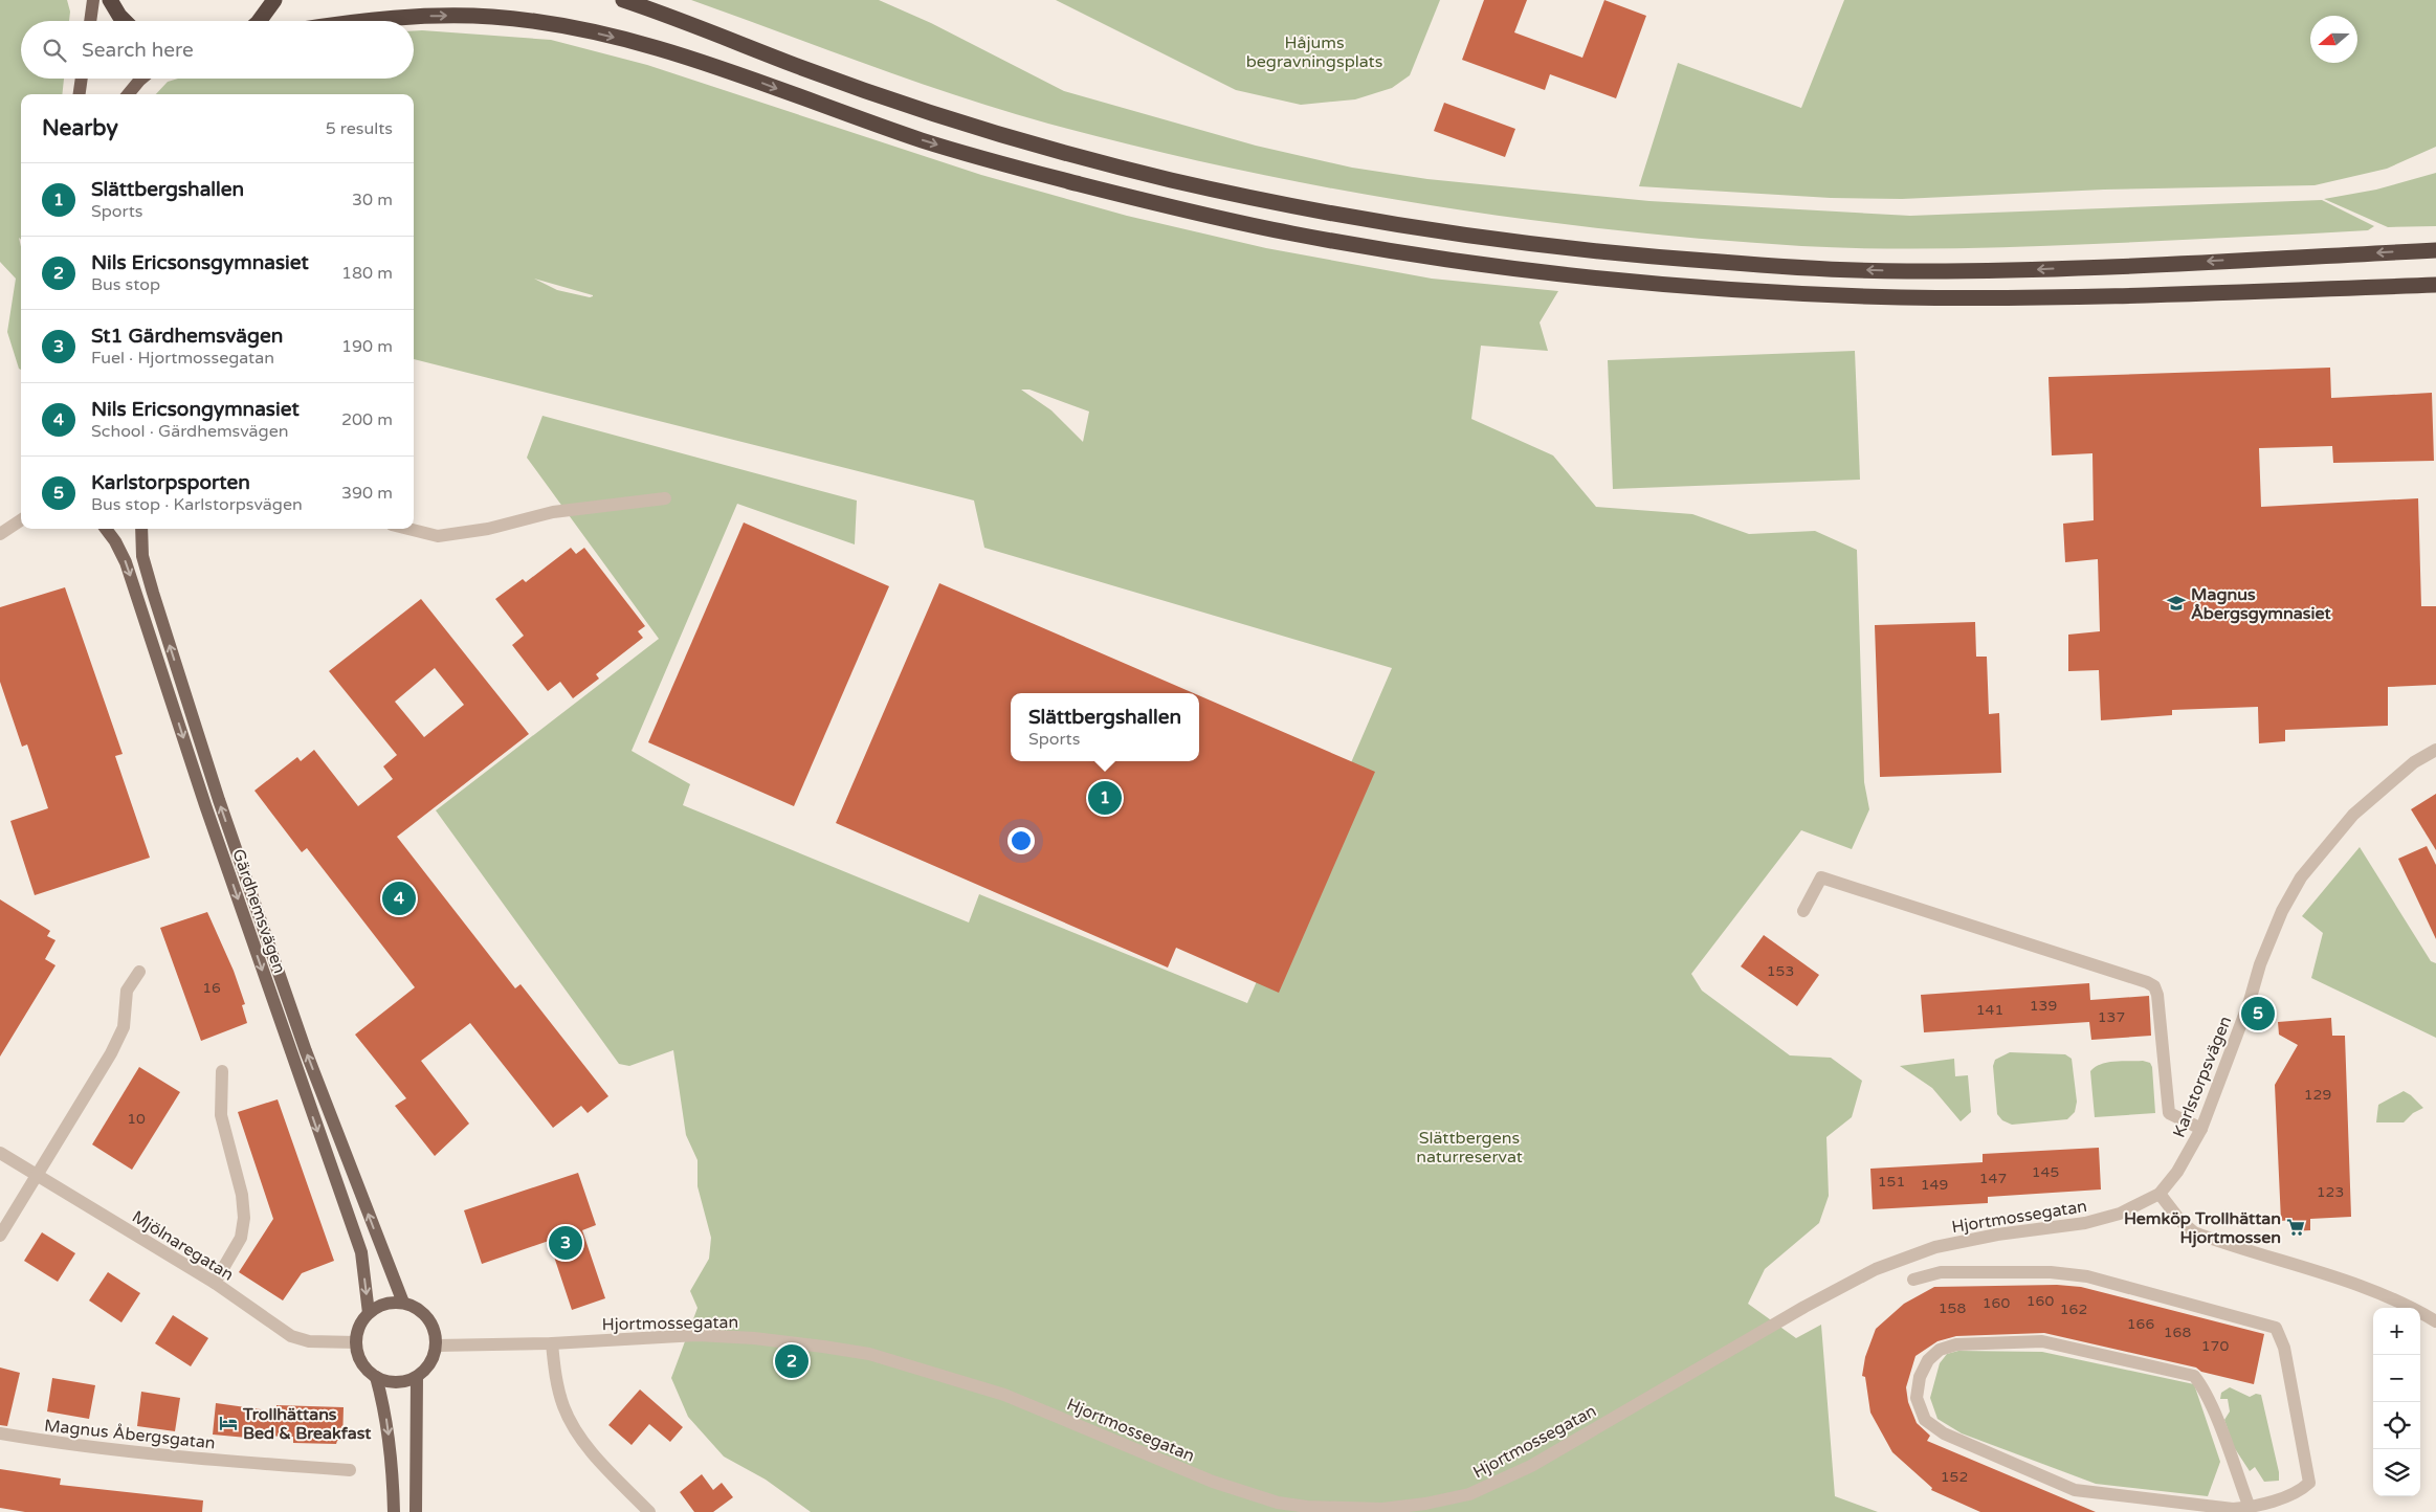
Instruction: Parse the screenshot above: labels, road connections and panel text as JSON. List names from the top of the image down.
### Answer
{
  "streets": {
    "main road": ["Gärdhemsvägen"],
    "street": [
      "Karlstorpsvägen",
      "Hjortmossegatan",
      "Mjölnaregatan",
      "Magnus Åbergsgatan"
    ]
  },
  "crossings": [
    ["Gärdhemsvägen", "Hjortmossegatan"],
    ["Gärdhemsvägen", "Mjölnaregatan"],
    ["Karlstorpsvägen", "Hjortmossegatan"],
    ["Hjortmossegatan", "Mjölnaregatan"]
  ],
  "parks": ["Håjums begravningsplats", "Slättbergens naturreservat"],
  "places": {
    "school or university": ["Magnus Åbergsgymnasiet"],
    "supermarket": ["Hemköp Trollhättan Hjortmossen"],
    "hotel": ["Trollhättans Bed & Breakfast"]
  },
  "house_numbers": [
    "153",
    "16",
    "139",
    "141",
    "137",
    "129",
    "10",
    "145",
    "147",
    "151",
    "149",
    "123",
    "160",
    "160",
    "158",
    "162",
    "166",
    "168",
    "170",
    "152"
  ],
  "north": "left",
  "page": {
    "search": "Search here",
    "heading": ["Nearby", "5 results"],
    "list": [
      {
        "mark": "1",
        "name": "Slättbergshallen",
        "note": "Sports",
        "value": "30 m"
      },
      {
        "mark": "2",
        "name": "Nils Ericsonsgymnasiet",
        "note": "Bus stop",
        "value": "180 m"
      },
      {
        "mark": "3",
        "name": "St1 Gärdhemsvägen",
        "note": "Fuel · Hjortmossegatan",
        "value": "190 m"
      },
      {
        "mark": "4",
        "name": "Nils Ericsongymnasiet",
        "note": "School · Gärdhemsvägen",
        "value": "200 m"
      },
      {
        "mark": "5",
        "name": "Karlstorpsporten",
        "note": "Bus stop · Karlstorpsvägen",
        "value": "390 m"
      }
    ],
    "popup": ["Slättbergshallen", "Sports"],
    "pins": [
      "1",
      "4",
      "5",
      "3",
      "2"
    ],
    "map_buttons": ["+", "−"]
  }
}
